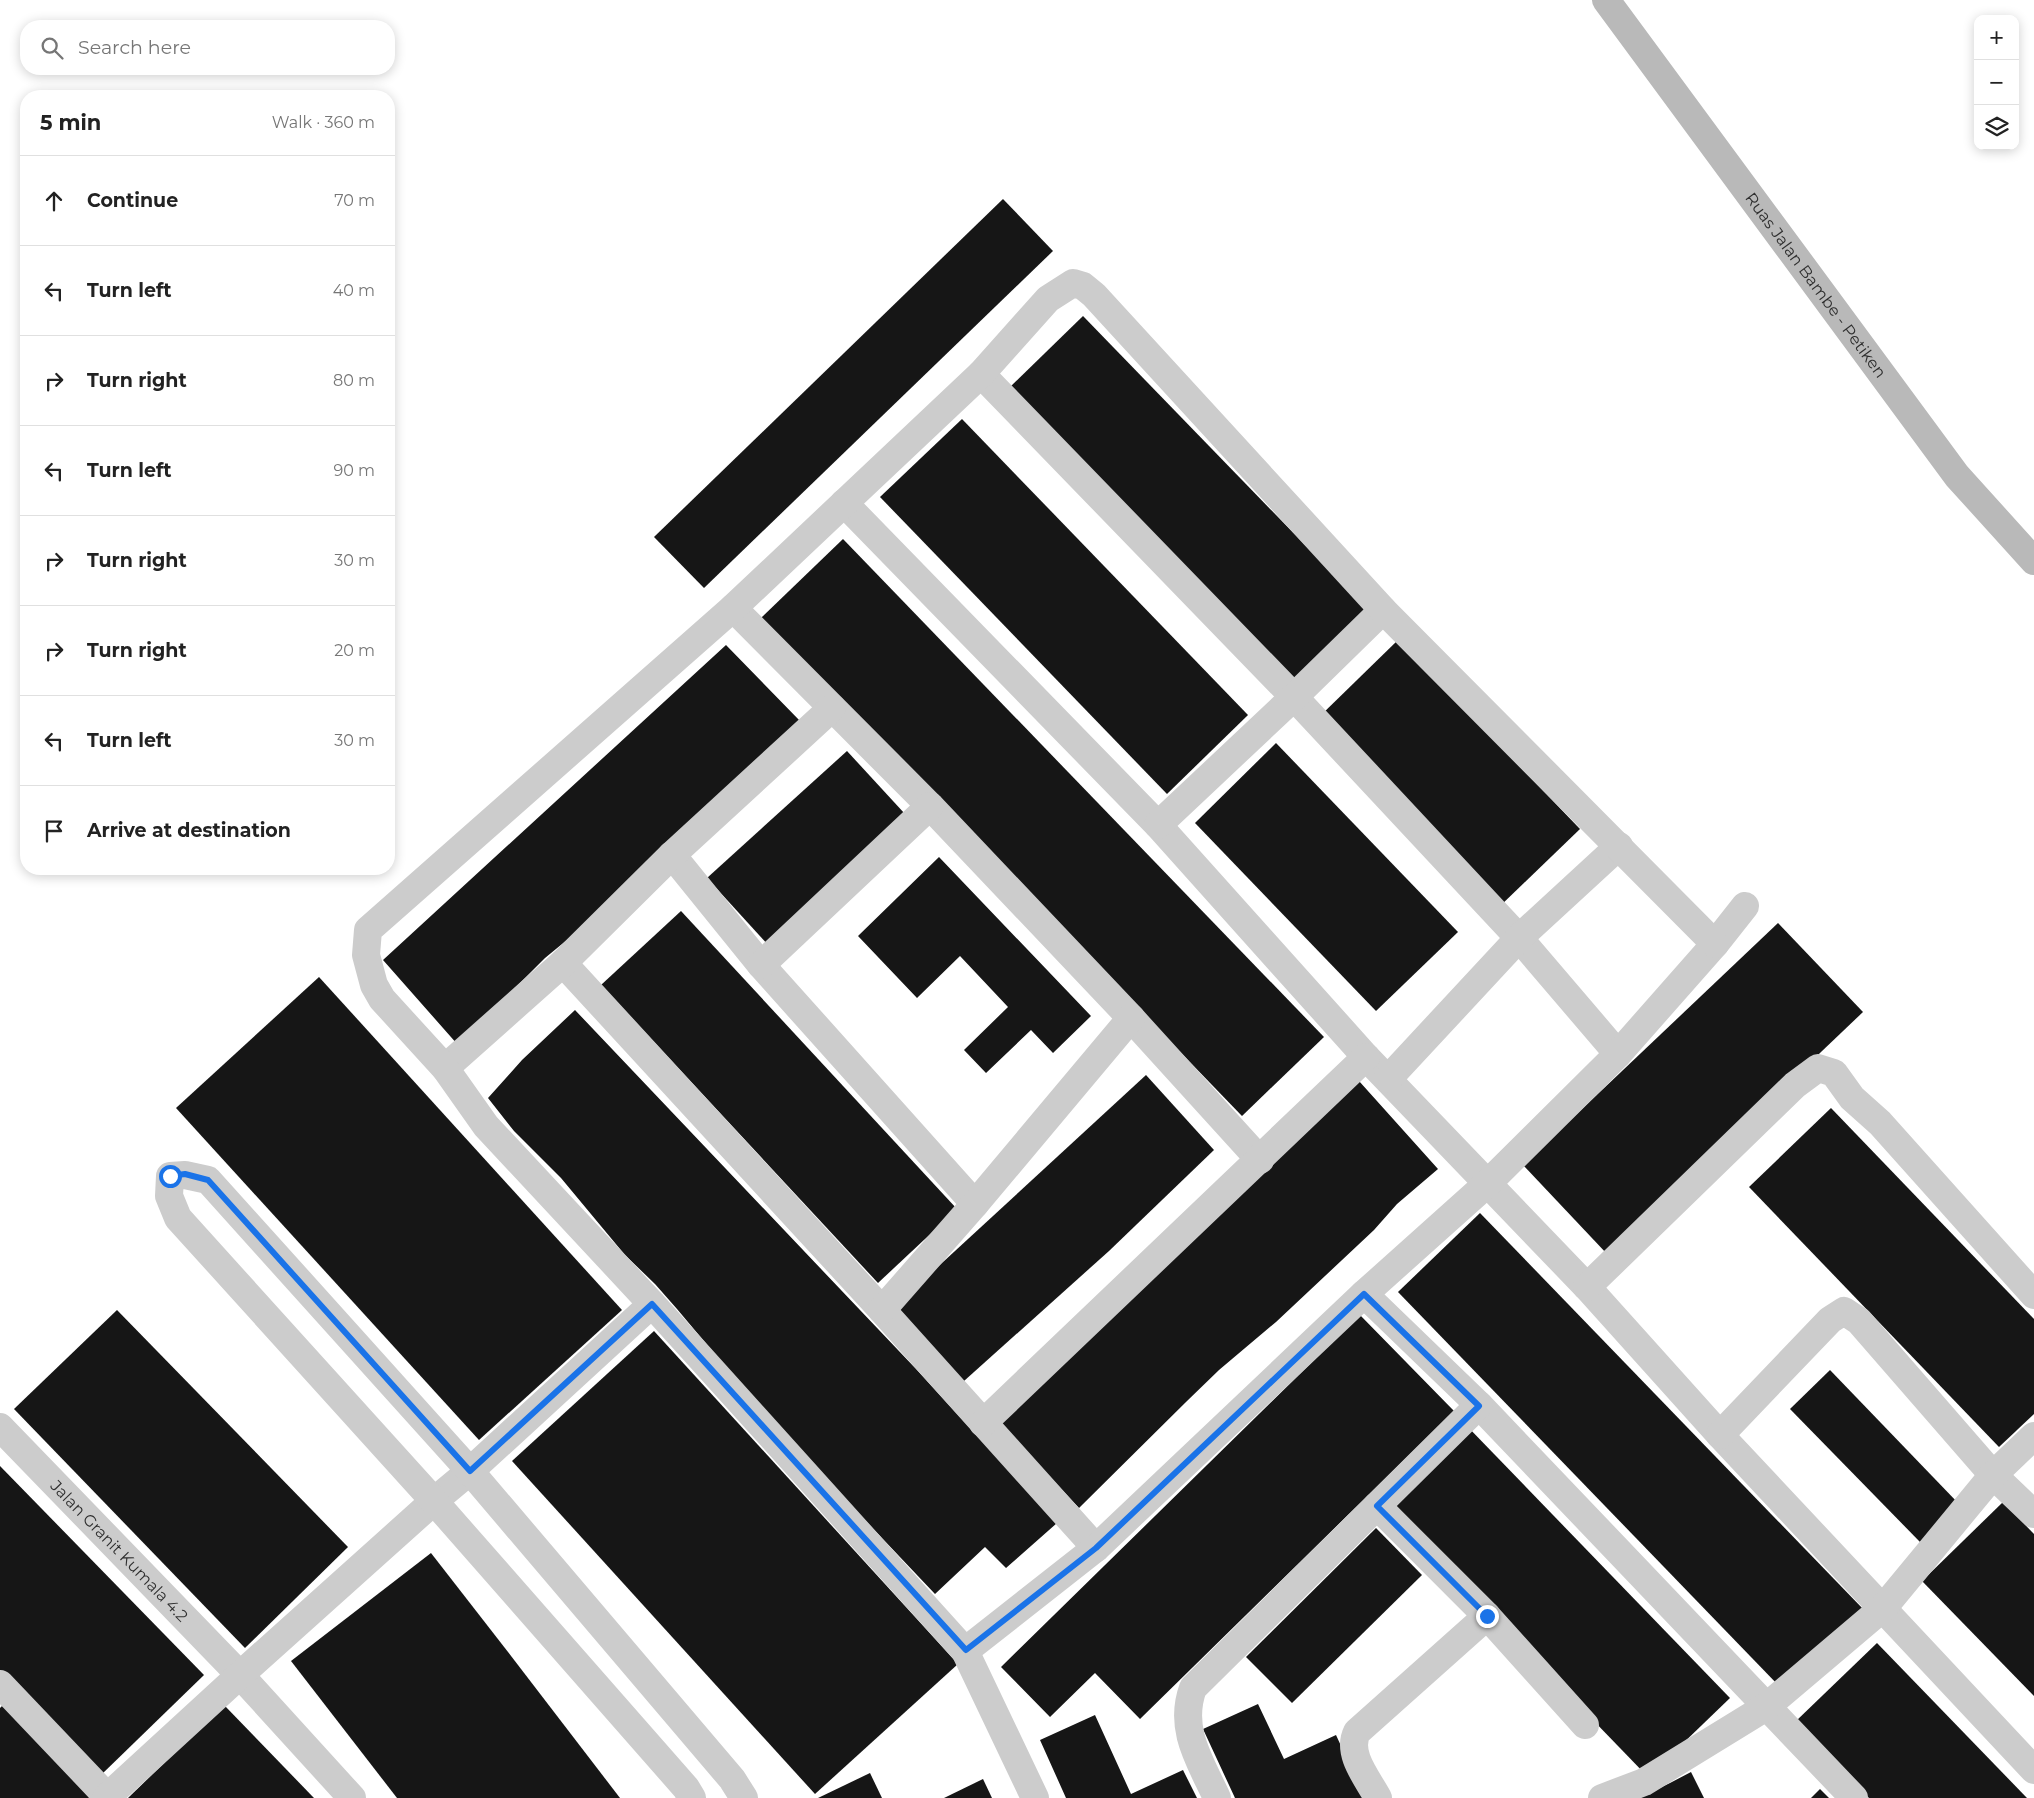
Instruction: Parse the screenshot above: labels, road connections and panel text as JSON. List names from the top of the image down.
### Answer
{
  "streets": {
    "main road": ["Ruas Jalan Bambe - Petiken"],
    "street": ["Jalan Granit Kumala 4.2"]
  },
  "page": {
    "map_buttons": ["+", "−"],
    "search": "Search here",
    "heading": ["5 min", "Walk · 360 m"],
    "list": [
      ["Continue", "70 m"],
      ["Turn left", "40 m"],
      ["Turn right", "80 m"],
      ["Turn left", "90 m"],
      ["Turn right", "30 m"],
      ["Turn right", "20 m"],
      ["Turn left", "30 m"],
      "Arrive at destination"
    ]
  }
}
